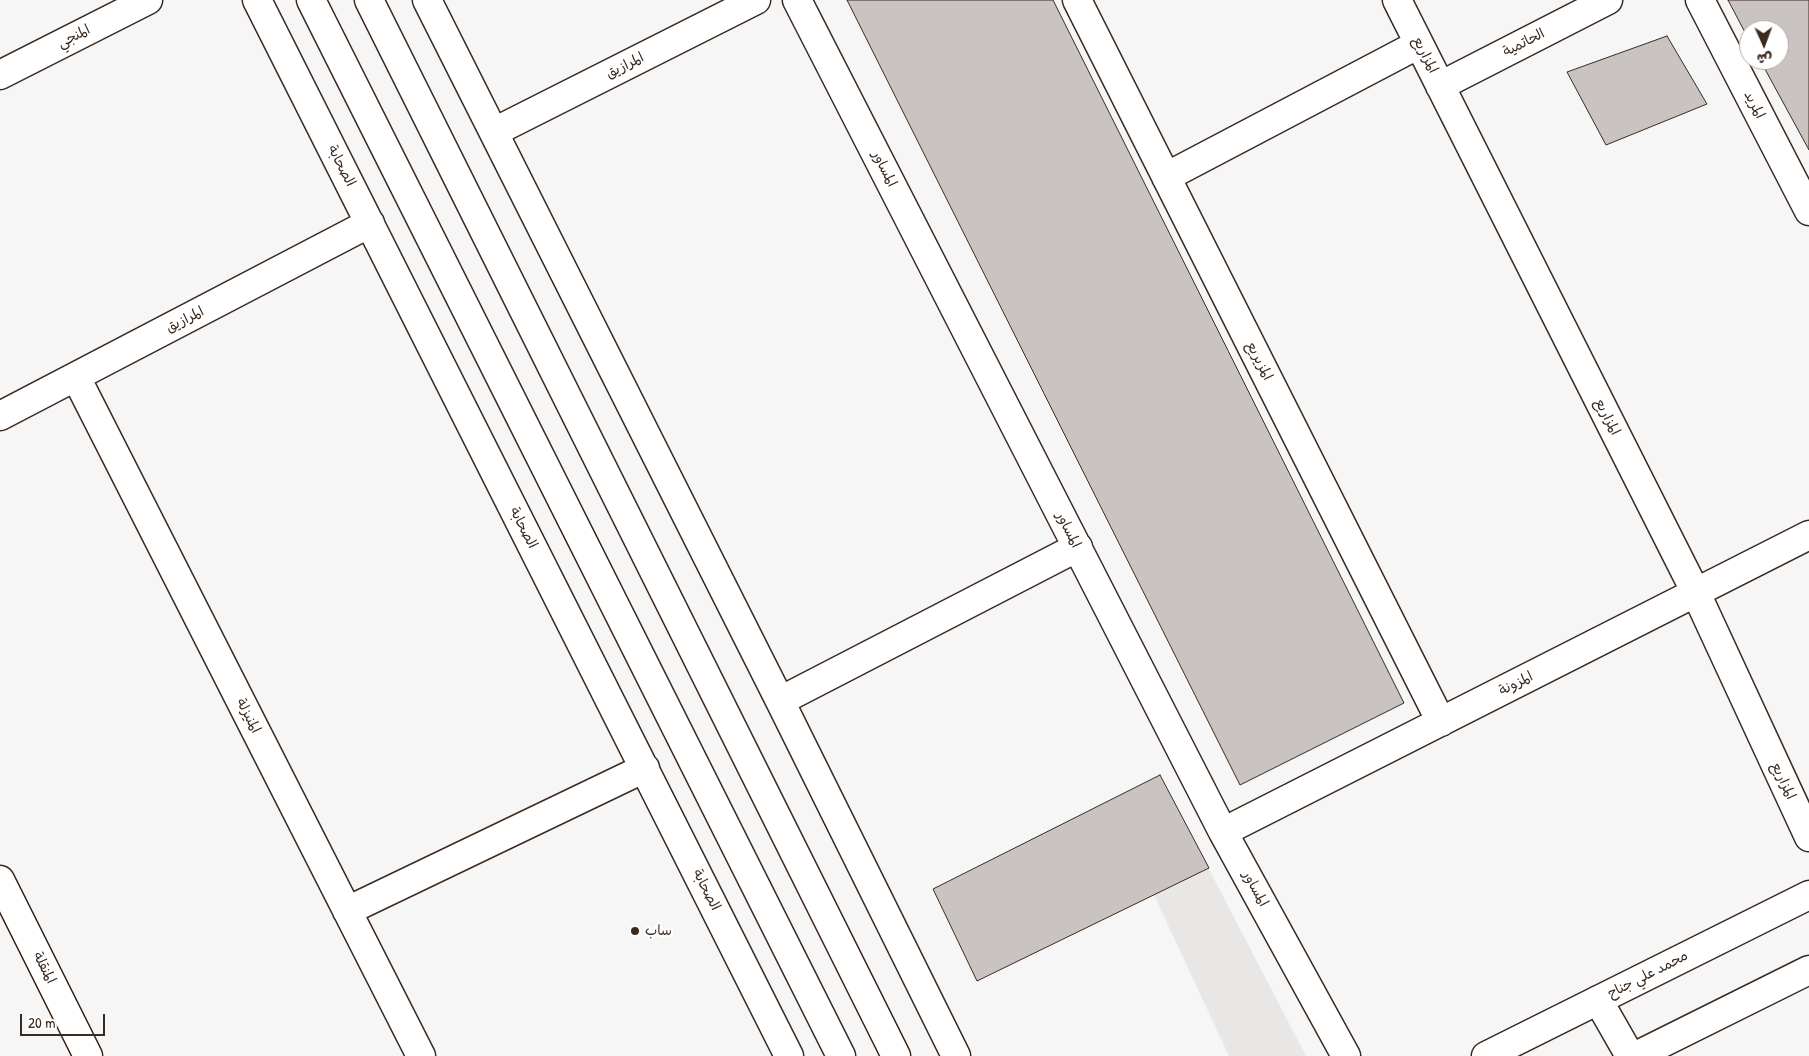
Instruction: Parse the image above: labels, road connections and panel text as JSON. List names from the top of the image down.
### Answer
{
  "streets": {
    "street": [
      "المنجي",
      "الحاتمية",
      "المزاريع",
      "المرازيق",
      "المريد",
      "الصحابة",
      "المساور",
      "المزيريع",
      "المزونة",
      "المنيزلة",
      "المنقلة",
      "محمد علي جناح"
    ]
  },
  "crossings": [
    ["الحاتمية", "المزاريع"],
    ["المزاريع", "المزونة"],
    ["المرازيق", "الصحابة"],
    ["المرازيق", "المنيزلة"],
    ["المساور", "المزونة"],
    ["المزيريع", "المزونة"]
  ],
  "places": ["ساب"],
  "scale_bar": "20 m",
  "north": "bottom"
}
